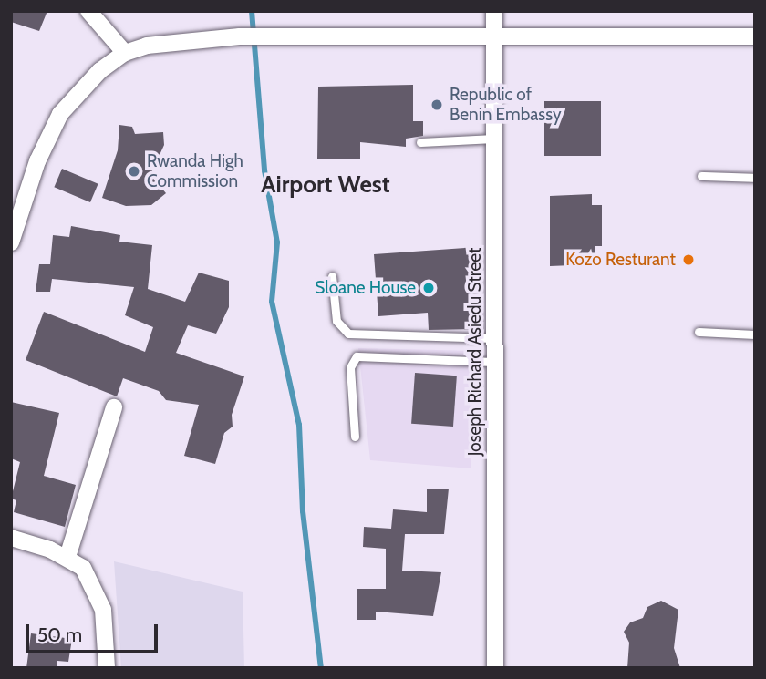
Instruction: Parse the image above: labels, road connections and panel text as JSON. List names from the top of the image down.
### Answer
{
  "streets": {
    "street": ["Joseph Richard Asiedu Street"]
  },
  "districts": ["Airport West"],
  "places": [
    "Republic of Benin Embassy",
    "Rwanda High Commission",
    "Kozo Resturant",
    "Sloane House"
  ],
  "scale_bar": "50 m"
}
